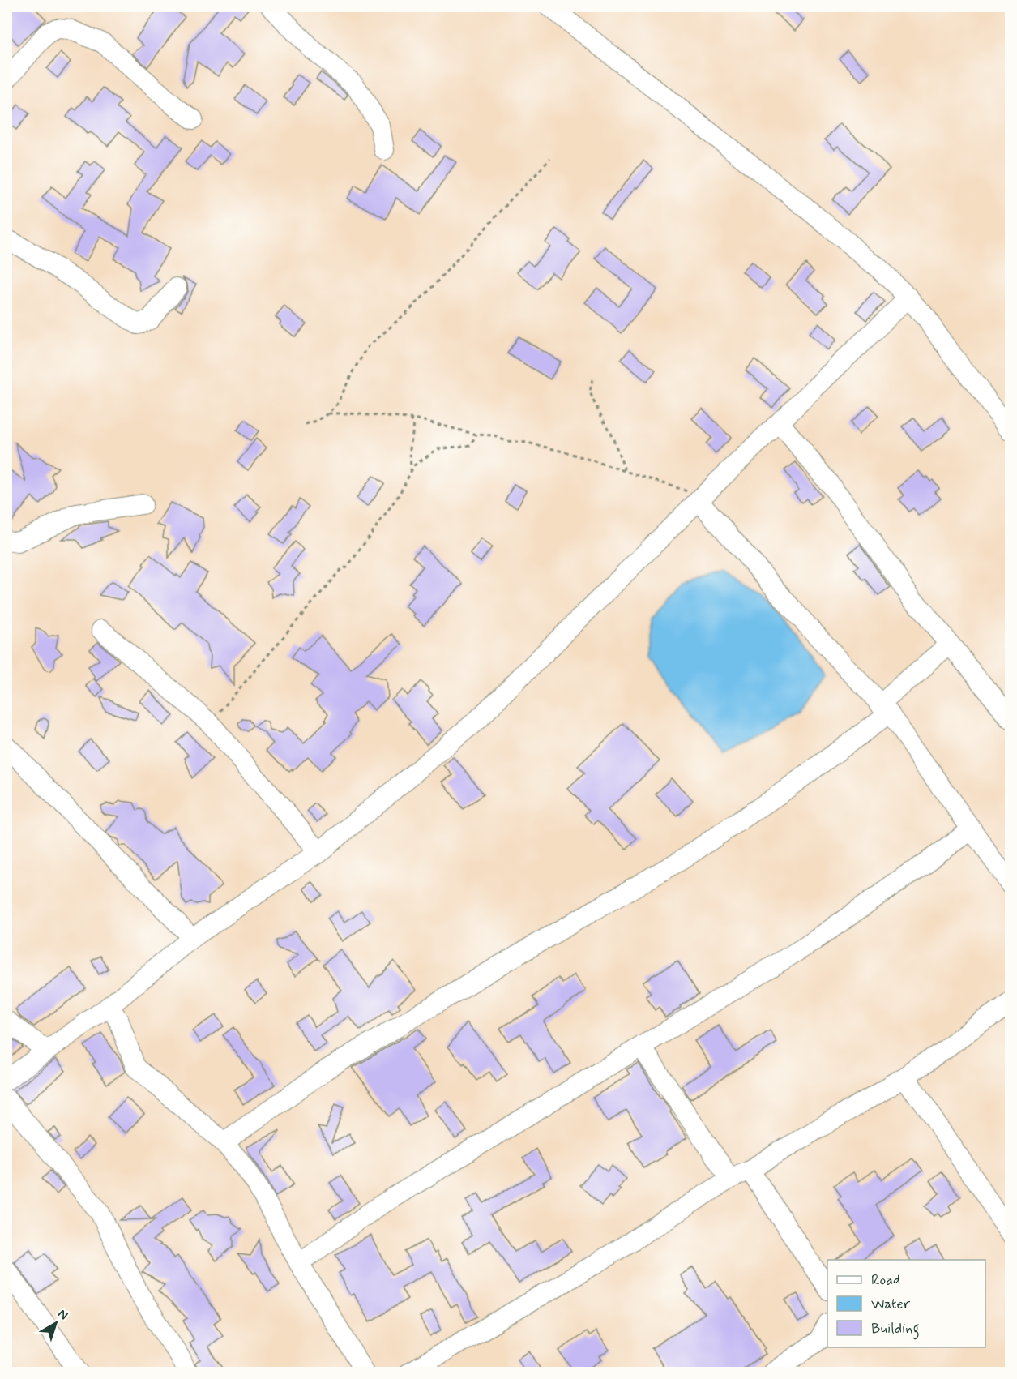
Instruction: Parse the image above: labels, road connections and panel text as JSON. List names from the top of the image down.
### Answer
{
  "legend": ["Road", "Water", "Building"],
  "north": "top right"
}
